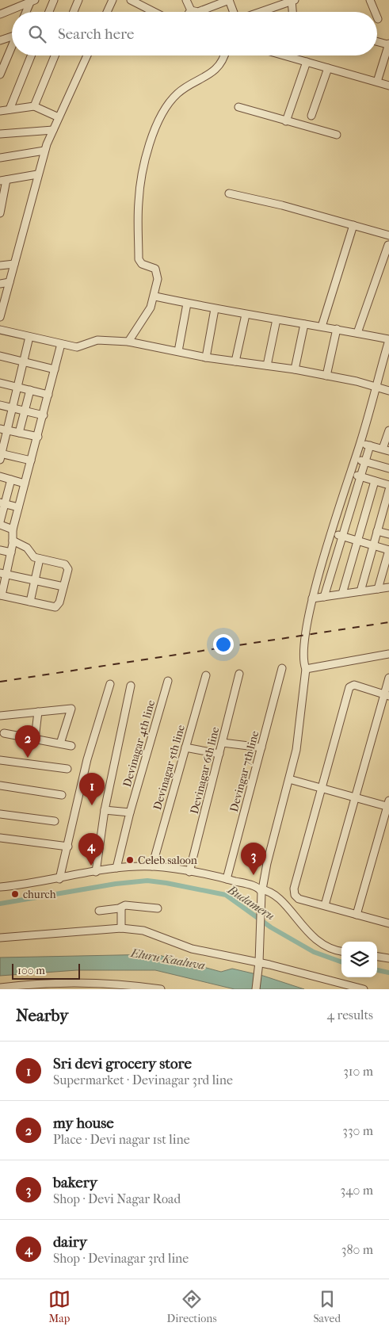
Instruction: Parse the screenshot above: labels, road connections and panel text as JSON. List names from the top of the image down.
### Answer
{
  "streets": {
    "street": [
      "Devinagar 4th line",
      "Devinagar 5th line",
      "Devinagar 6th line",
      "Devingar 7th line"
    ]
  },
  "water": ["Budameru", "Eluru Kaaluva"],
  "places": ["Celeb saloon", "church"],
  "scale_bar": "100 m",
  "page": {
    "search": "Search here",
    "pins": [
      "2",
      "1",
      "4",
      "3"
    ],
    "scale": "100 m",
    "heading": ["Nearby", "4 results"],
    "list": [
      {
        "mark": "1",
        "name": "Sri devi grocery store",
        "note": "Supermarket · Devinagar 3rd line",
        "value": "310 m"
      },
      {
        "mark": "2",
        "name": "my house",
        "note": "Place · Devi nagar 1st line",
        "value": "330 m"
      },
      {
        "mark": "3",
        "name": "bakery",
        "note": "Shop · Devi Nagar Road",
        "value": "340 m"
      },
      {
        "mark": "4",
        "name": "dairy",
        "note": "Shop · Devinagar 3rd line",
        "value": "380 m"
      }
    ],
    "nav": ["Map", "Directions", "Saved"]
  }
}
